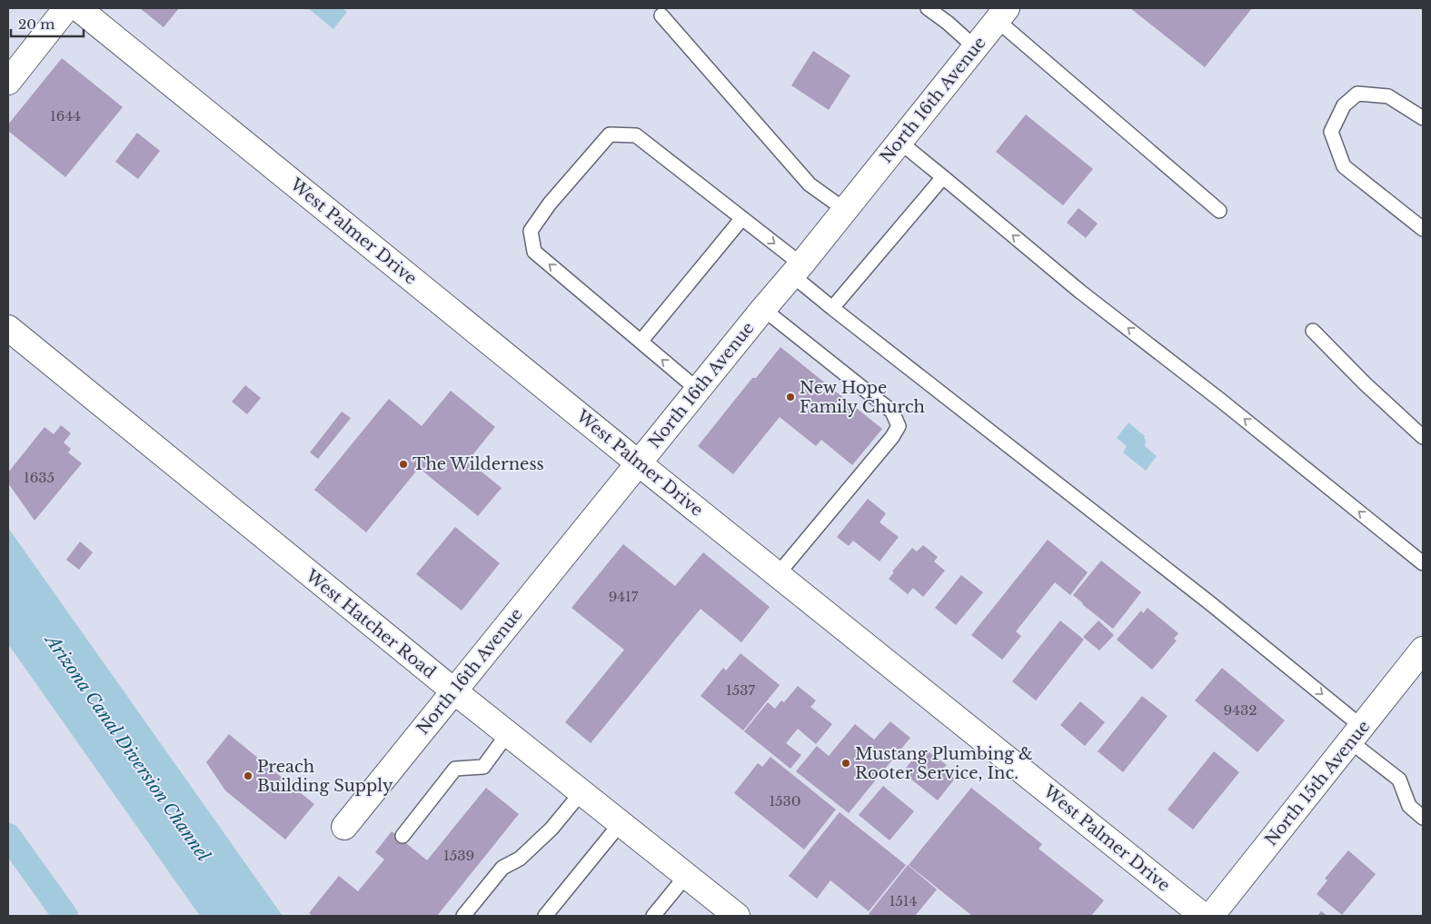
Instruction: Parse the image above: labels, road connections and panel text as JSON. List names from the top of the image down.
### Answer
{
  "streets": {
    "street": [
      "North 16th Avenue",
      "West Palmer Drive",
      "West Hatcher Road",
      "North 15th Avenue"
    ]
  },
  "crossings": [
    ["North 16th Avenue", "West Palmer Drive"],
    ["North 16th Avenue", "West Hatcher Road"]
  ],
  "water": ["Arizona Canal Diversion Channel"],
  "places": [
    "New Hope Family Church",
    "The Wilderness",
    "Mustang Plumbing & Rooter Service, Inc.",
    "Preach Building Supply"
  ],
  "house_numbers": [
    "1644",
    "1635",
    "9417",
    "1537",
    "9432",
    "1530",
    "1539",
    "1514"
  ],
  "scale_bar": "20 m"
}
